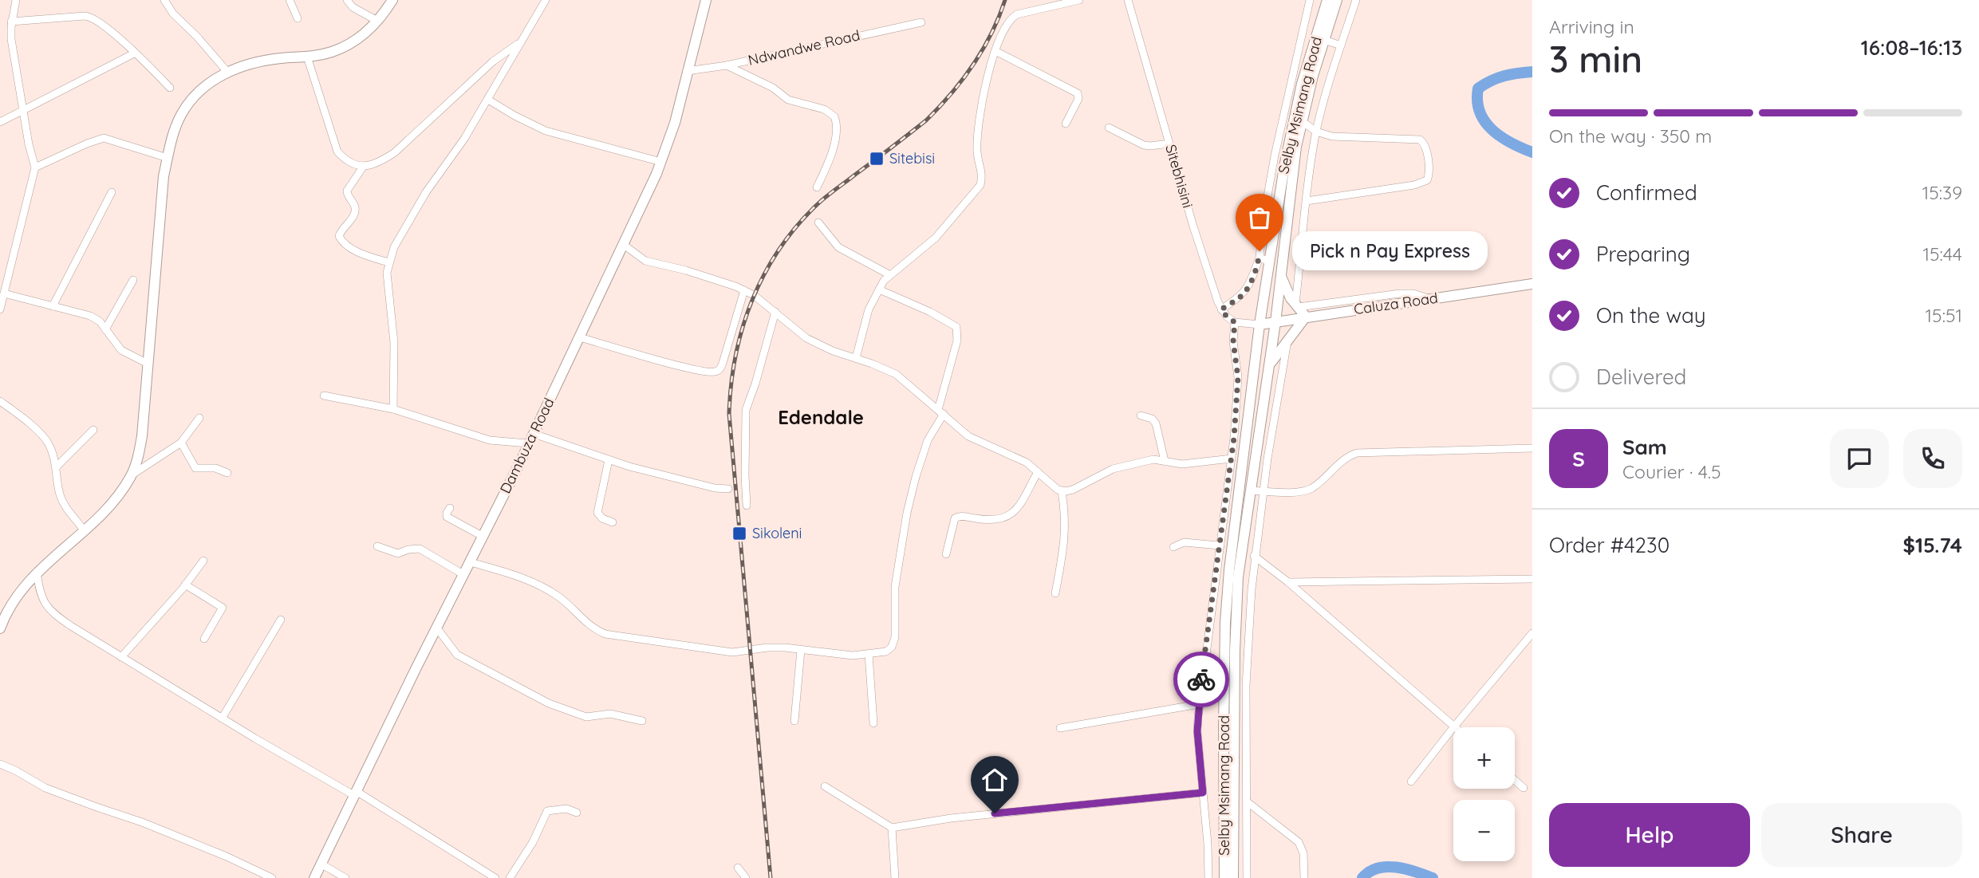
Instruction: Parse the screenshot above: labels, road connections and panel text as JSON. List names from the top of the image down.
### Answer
{
  "streets": {
    "street": [
      "Ndwandwe Road",
      "Selby Msimang Road",
      "Sitebhisini",
      "Caluza Road",
      "Dambuza Road"
    ]
  },
  "crossings": [
    ["Ndwandwe Road", "Dambuza Road"],
    ["Selby Msimang Road", "Caluza Road"]
  ],
  "districts": ["Edendale"],
  "places": {
    "transit": ["Sitebisi", "Sikoleni"],
    "other": ["Pick n Pay Express"]
  },
  "page": {
    "heading": ["3 min", "Arriving in", "16:08–16:13"],
    "panel": [
      "Sam",
      "Courier · 4.5",
      "Order #4230",
      "$15.74"
    ],
    "bar": "On the way · 350 m",
    "list": [
      ["Confirmed", "15:39"],
      ["Preparing", "15:44"],
      ["On the way", "15:51"],
      "Delivered"
    ],
    "bubble": "Pick n Pay Express",
    "round": "S",
    "map_buttons": ["+", "−"],
    "buttons": ["Help", "Share"]
  }
}
